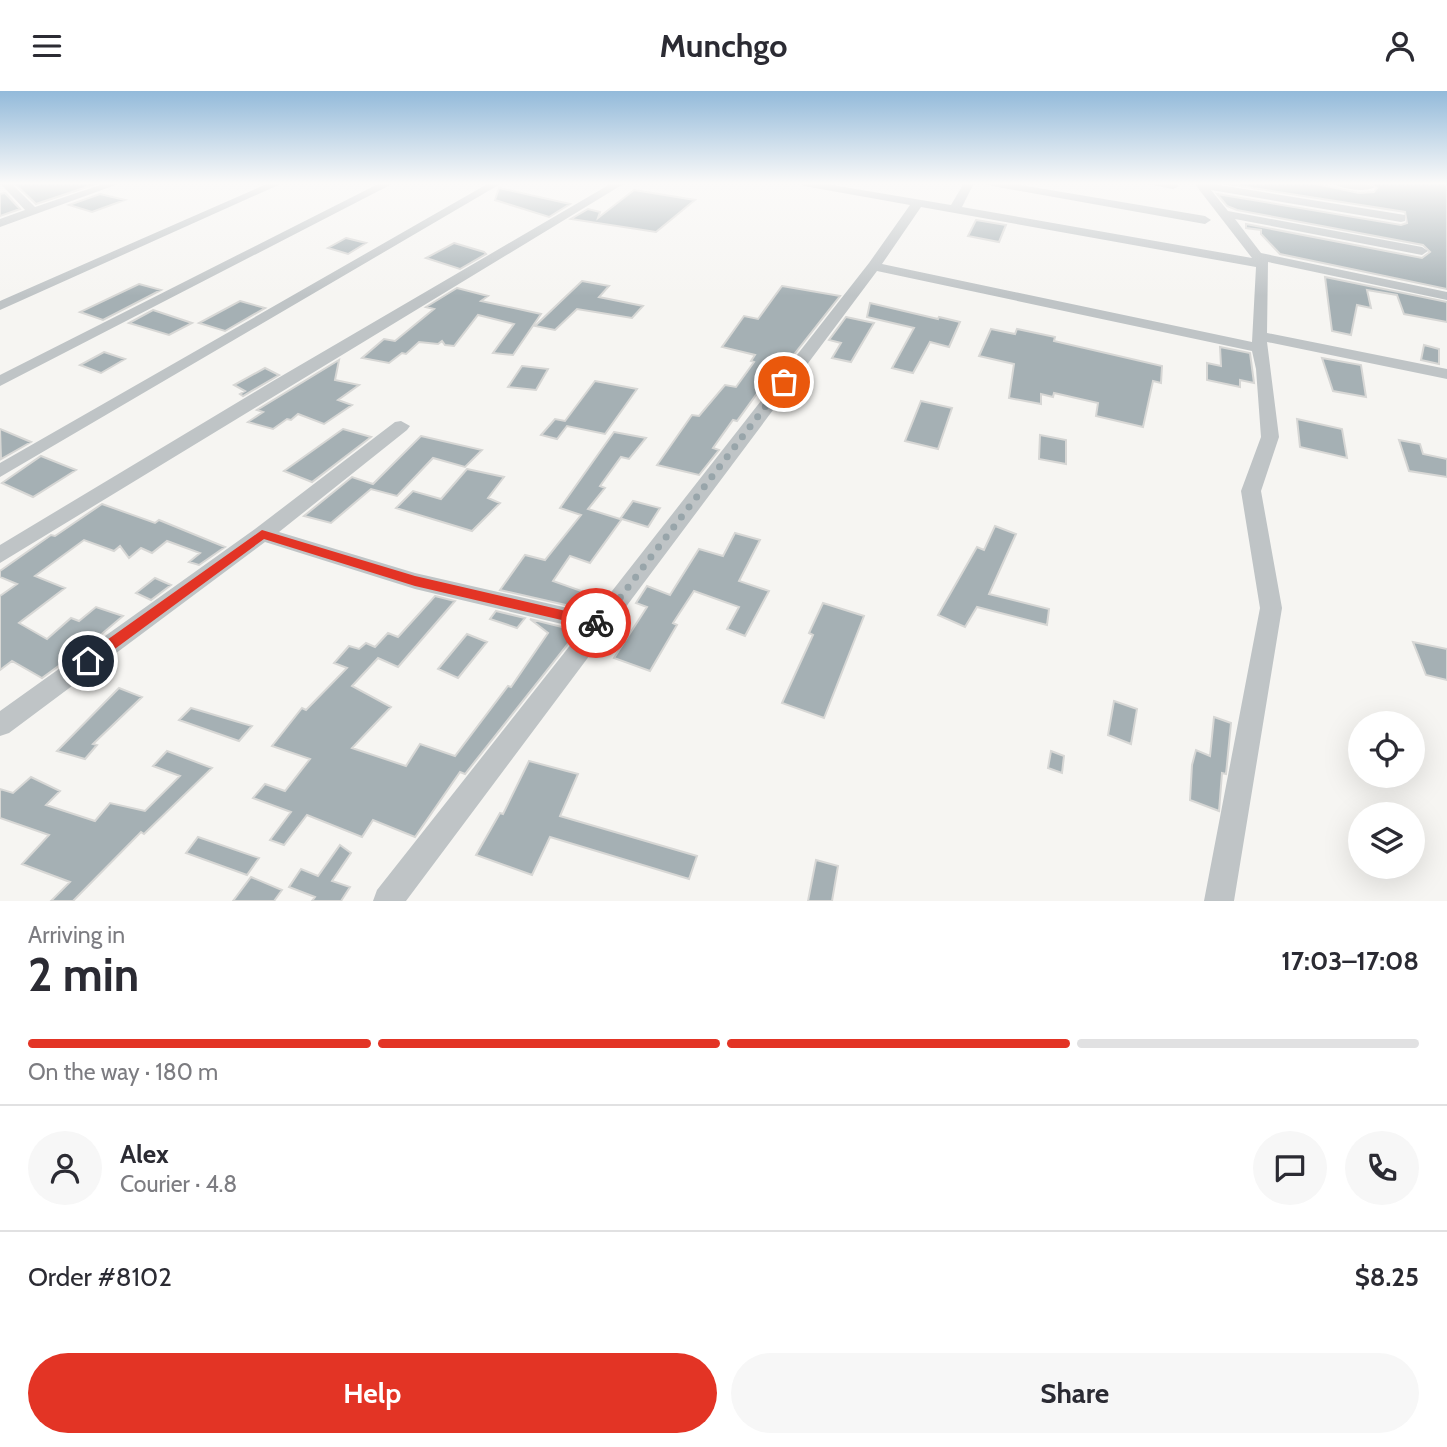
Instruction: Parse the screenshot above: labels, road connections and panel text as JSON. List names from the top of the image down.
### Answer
{
  "page": {
    "header": "Munchgo",
    "heading": ["2 min", "Arriving in", "17:03–17:08"],
    "panel": [
      "Alex",
      "Courier · 4.8",
      "Order #8102",
      "$8.25"
    ],
    "bar": "On the way · 180 m",
    "buttons": ["Help", "Share"]
  }
}
